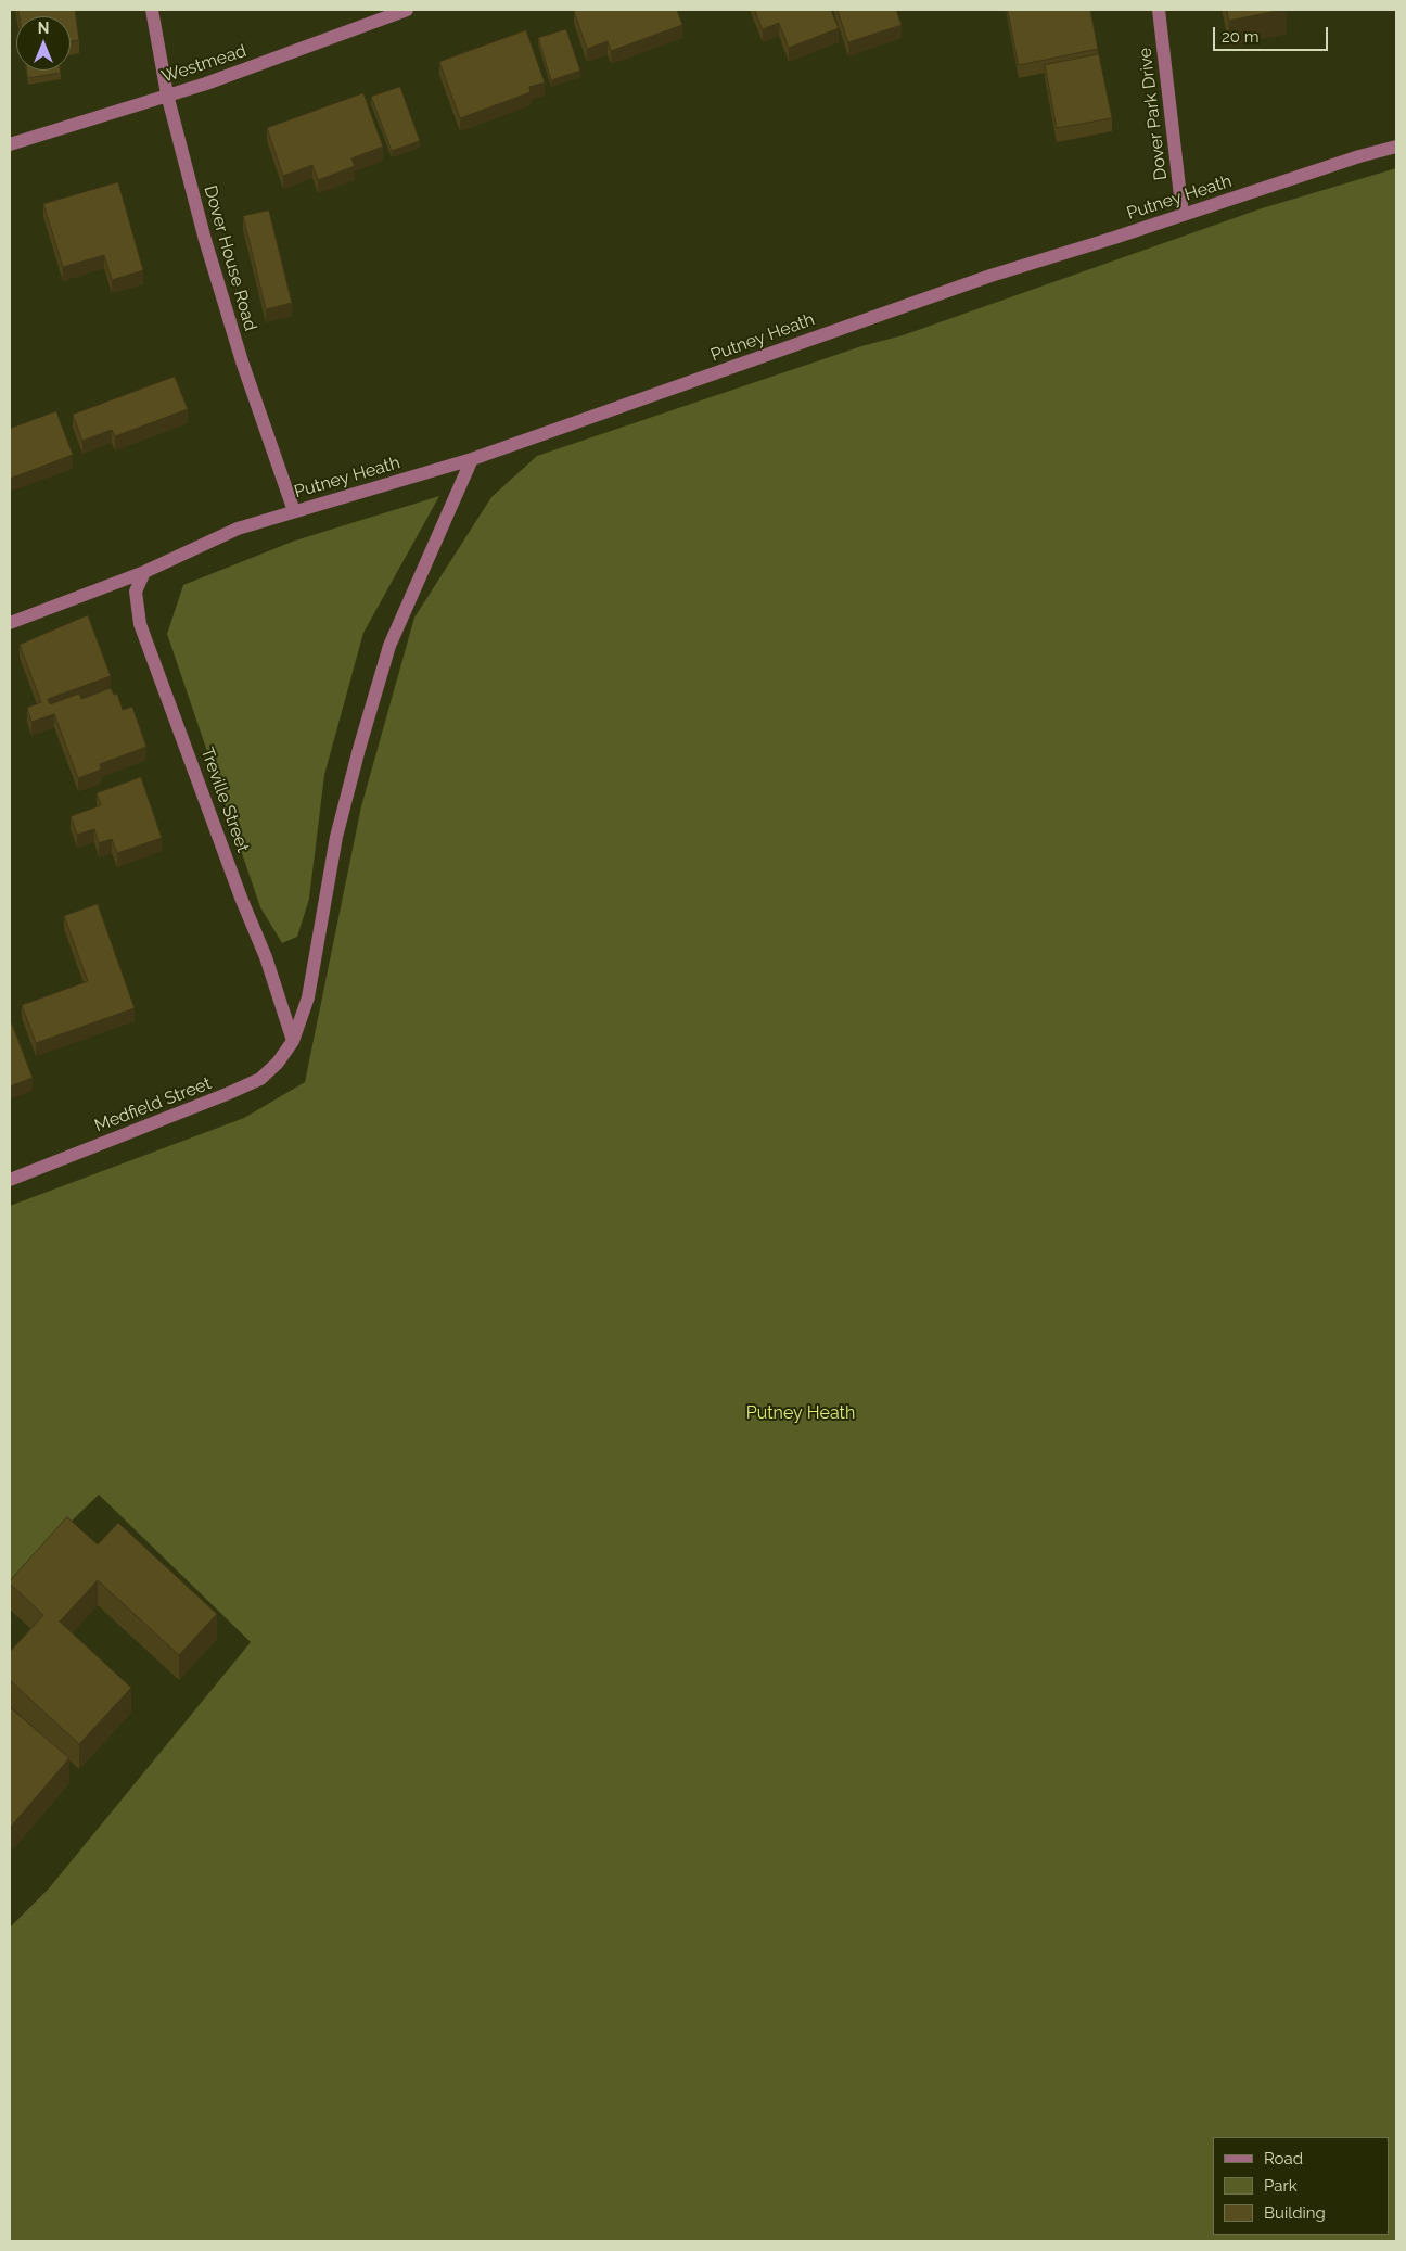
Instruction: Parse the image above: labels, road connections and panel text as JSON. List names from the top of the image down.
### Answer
{
  "streets": {
    "street": [
      "Westmead",
      "Dover Park Drive",
      "Putney Heath",
      "Dover House Road",
      "Treville Street",
      "Medfield Street"
    ]
  },
  "crossings": [
    ["Westmead", "Dover House Road"],
    ["Dover Park Drive", "Putney Heath"],
    ["Putney Heath", "Dover House Road"],
    ["Putney Heath", "Treville Street"],
    ["Putney Heath", "Medfield Street"],
    ["Treville Street", "Medfield Street"]
  ],
  "parks": ["Putney Heath"],
  "legend": ["Road", "Park", "Building"],
  "scale_bar": "20 m",
  "north": "top"
}
